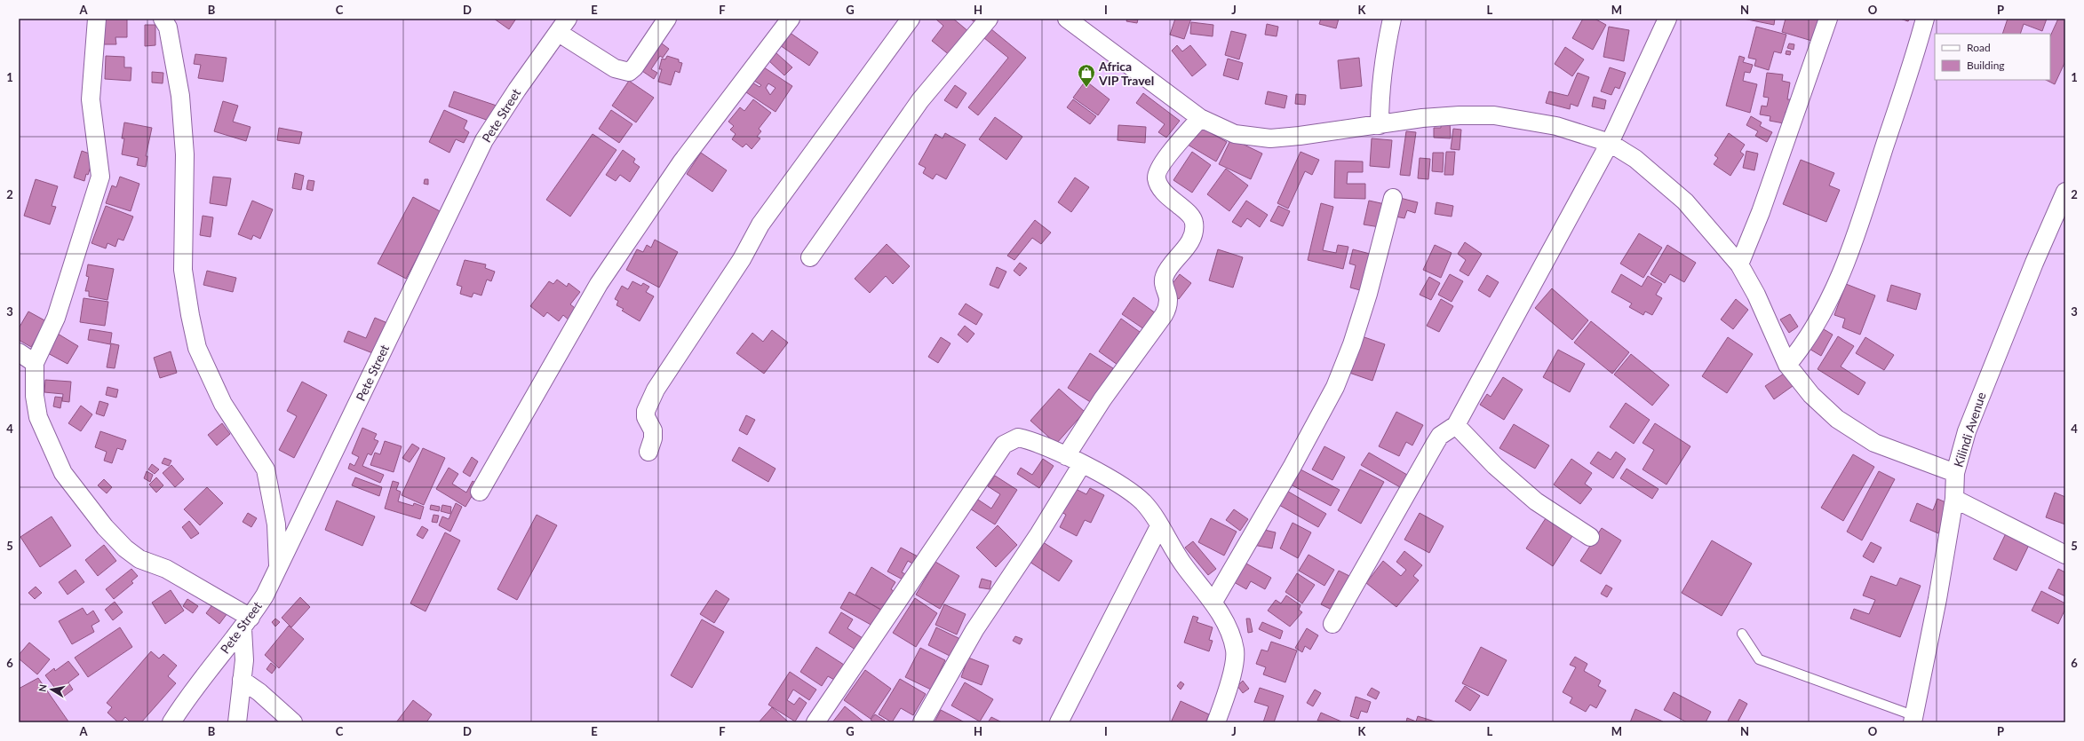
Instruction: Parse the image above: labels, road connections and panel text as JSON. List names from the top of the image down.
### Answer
{
  "streets": {
    "street": ["Pete Street", "Kilindi Avenue"]
  },
  "places": {
    "shop": ["Africa VIP Travel"]
  },
  "legend": ["Road", "Building"],
  "north": "left",
  "grid": {
    "columns": [
      "A",
      "B",
      "C",
      "D",
      "E",
      "F",
      "G",
      "H",
      "I",
      "J",
      "K",
      "L",
      "M",
      "N",
      "O",
      "P"
    ],
    "rows": [
      "1",
      "2",
      "3",
      "4",
      "5",
      "6"
    ]
  }
}
